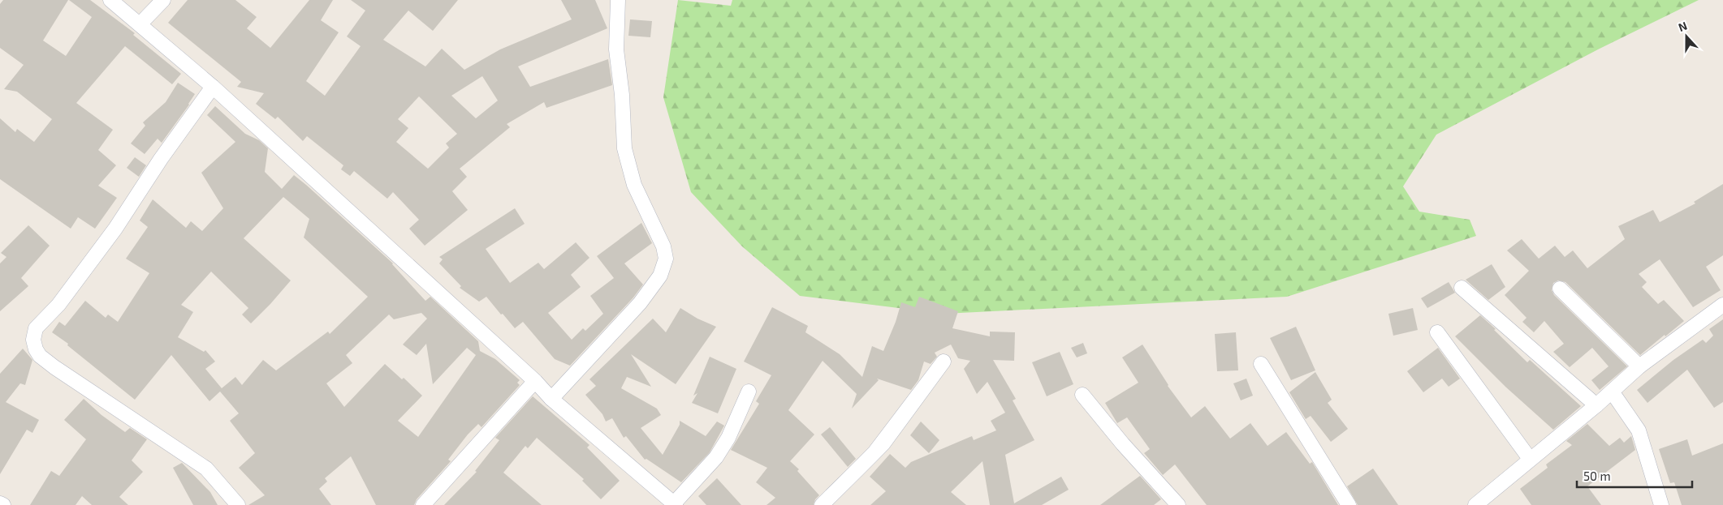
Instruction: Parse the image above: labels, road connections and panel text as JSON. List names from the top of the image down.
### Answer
{
  "scale_bar": "50 m",
  "north": "top"
}
